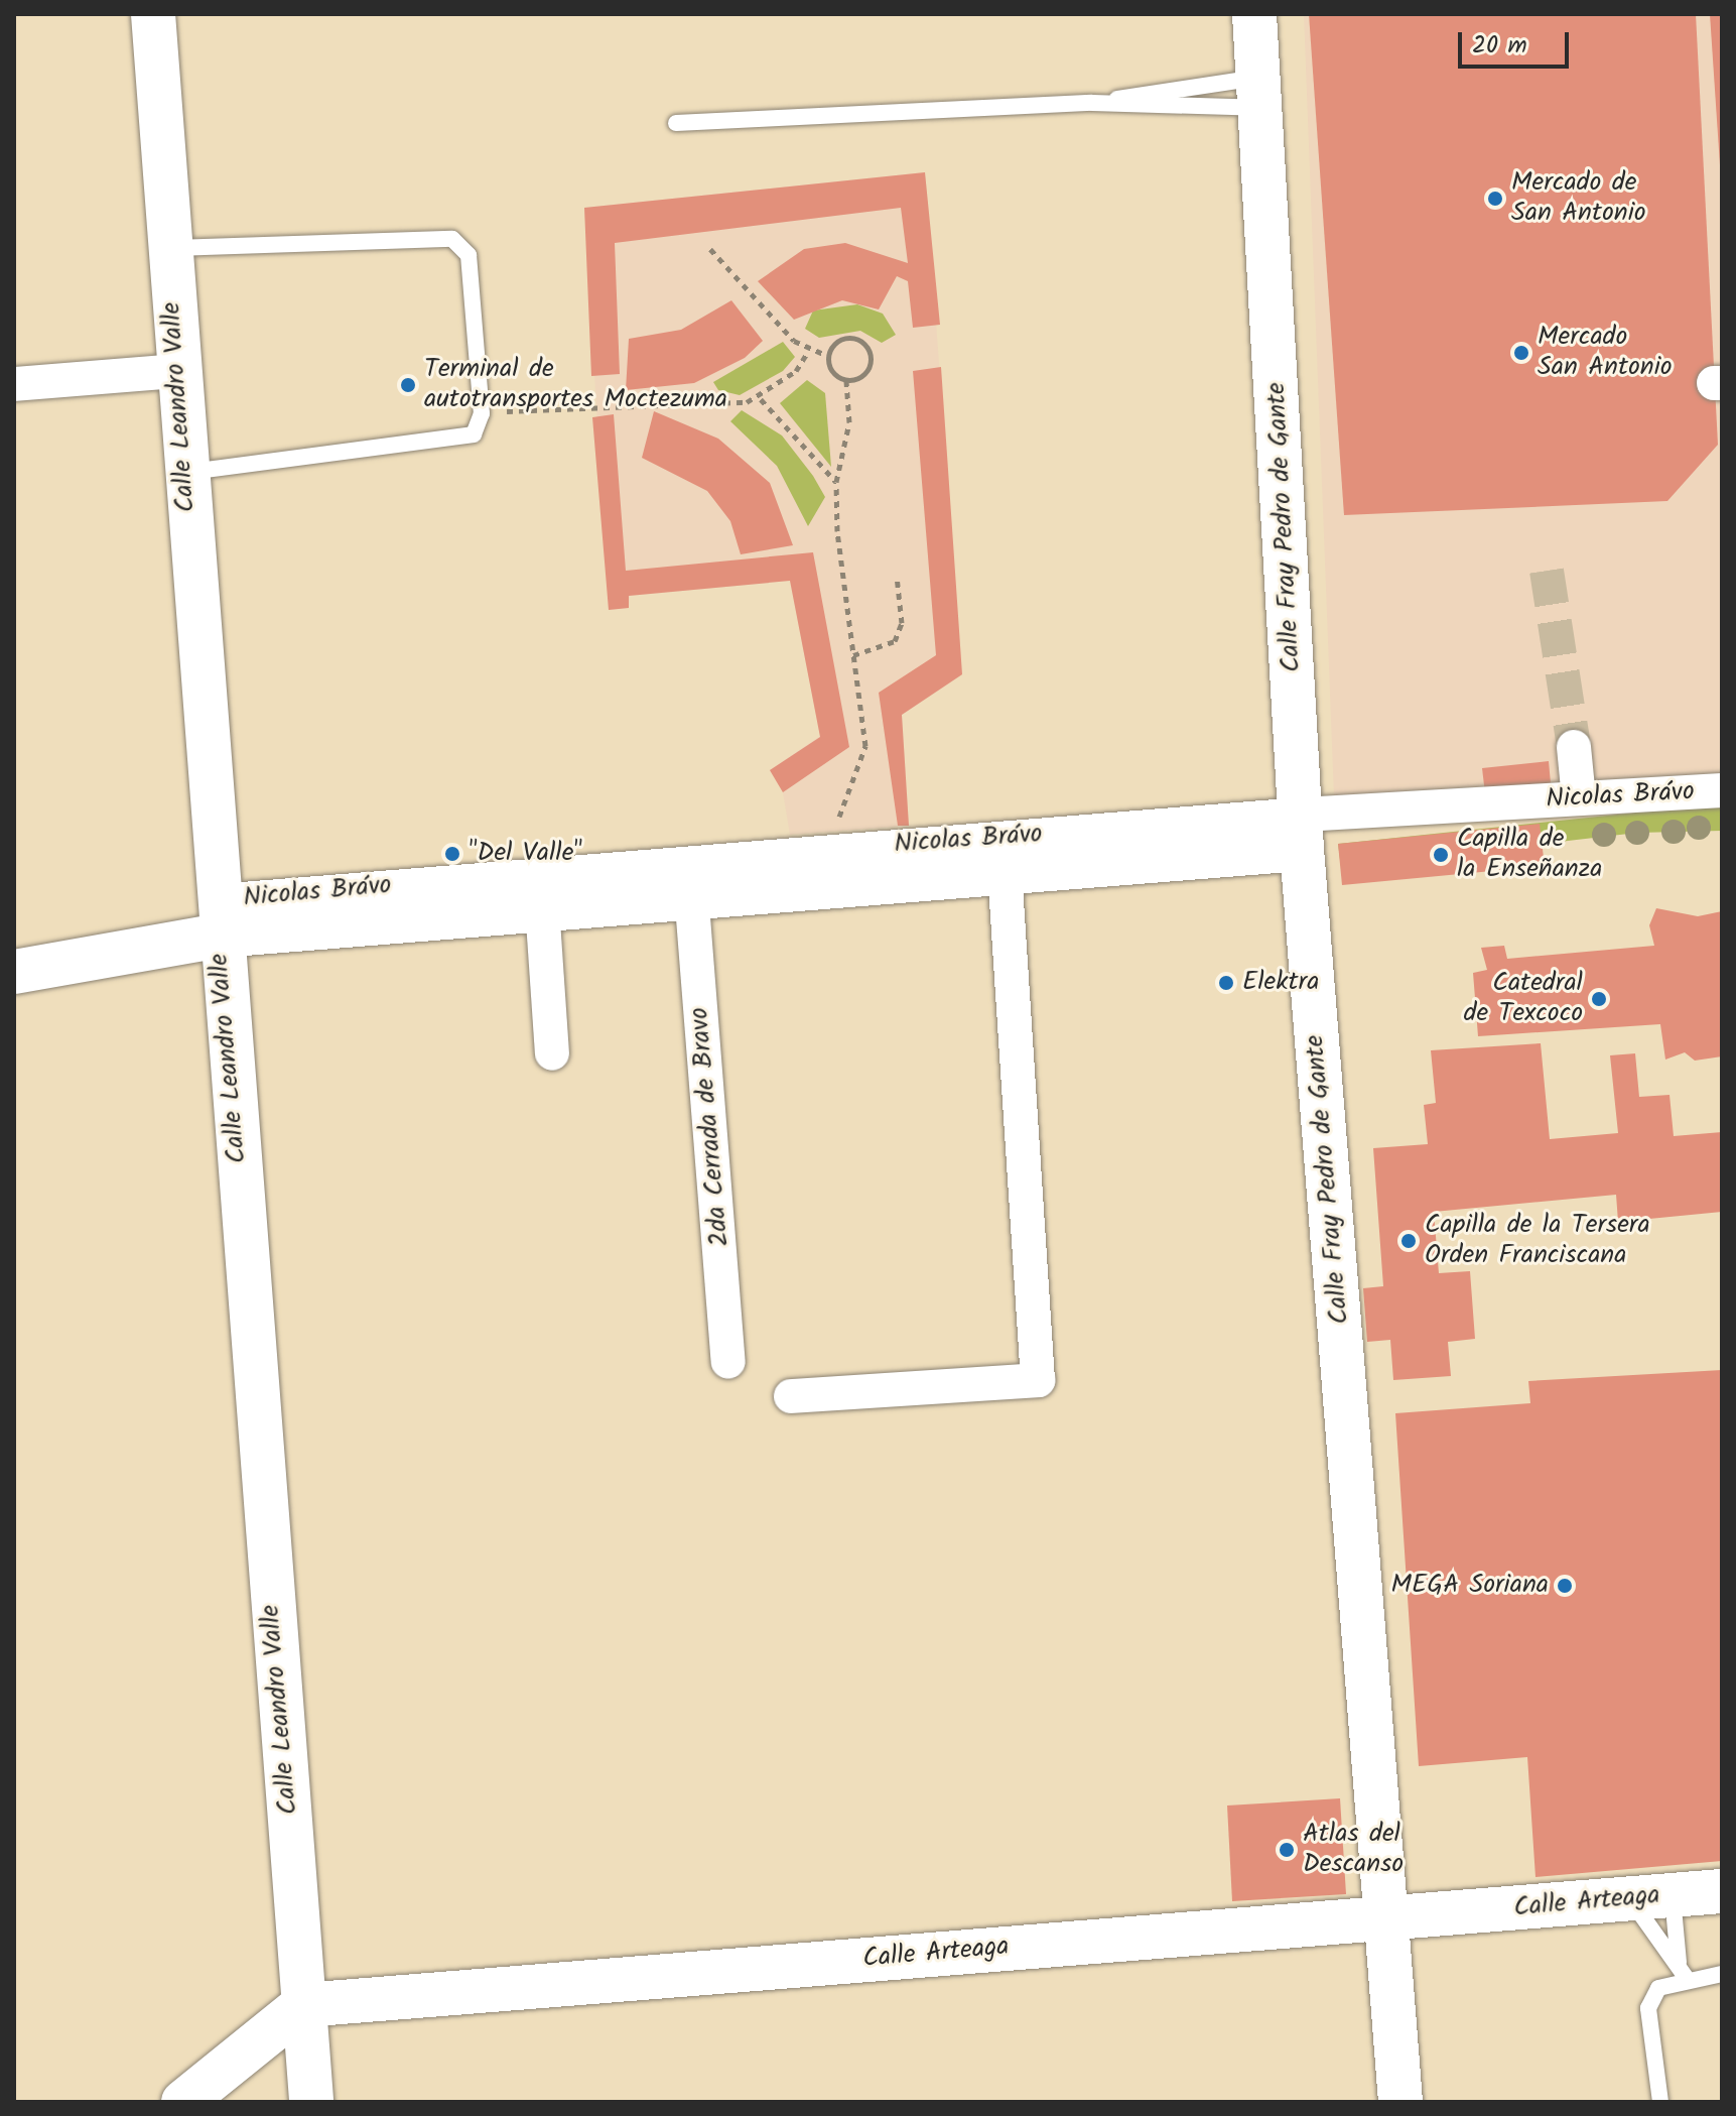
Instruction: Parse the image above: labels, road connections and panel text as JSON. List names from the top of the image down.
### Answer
{
  "streets": {
    "main road": [
      "Calle Leandro Valle",
      "Calle Fray Pedro de Gante",
      "Nicolas Brávo",
      "Calle Arteaga"
    ],
    "street": ["2da Cerrada de Bravo"]
  },
  "crossings": [
    ["Calle Leandro Valle", "Nicolas Brávo"],
    ["Calle Leandro Valle", "Calle Arteaga"],
    ["Calle Fray Pedro de Gante", "Nicolas Brávo"],
    ["Calle Fray Pedro de Gante", "Calle Arteaga"],
    ["Nicolas Brávo", "2da Cerrada de Bravo"]
  ],
  "places": [
    "Mercado de San Antonio",
    "Mercado San Antonio",
    "Terminal de autotransportes Moctezuma",
    "\"Del Valle\"",
    "Capilla de la Enseñanza",
    "Elektra",
    "Catedral de Texcoco",
    "Capilla de la Tersera Orden Franciscana",
    "MEGA Soriana",
    "Atlas del Descanso"
  ],
  "scale_bar": "20 m"
}
